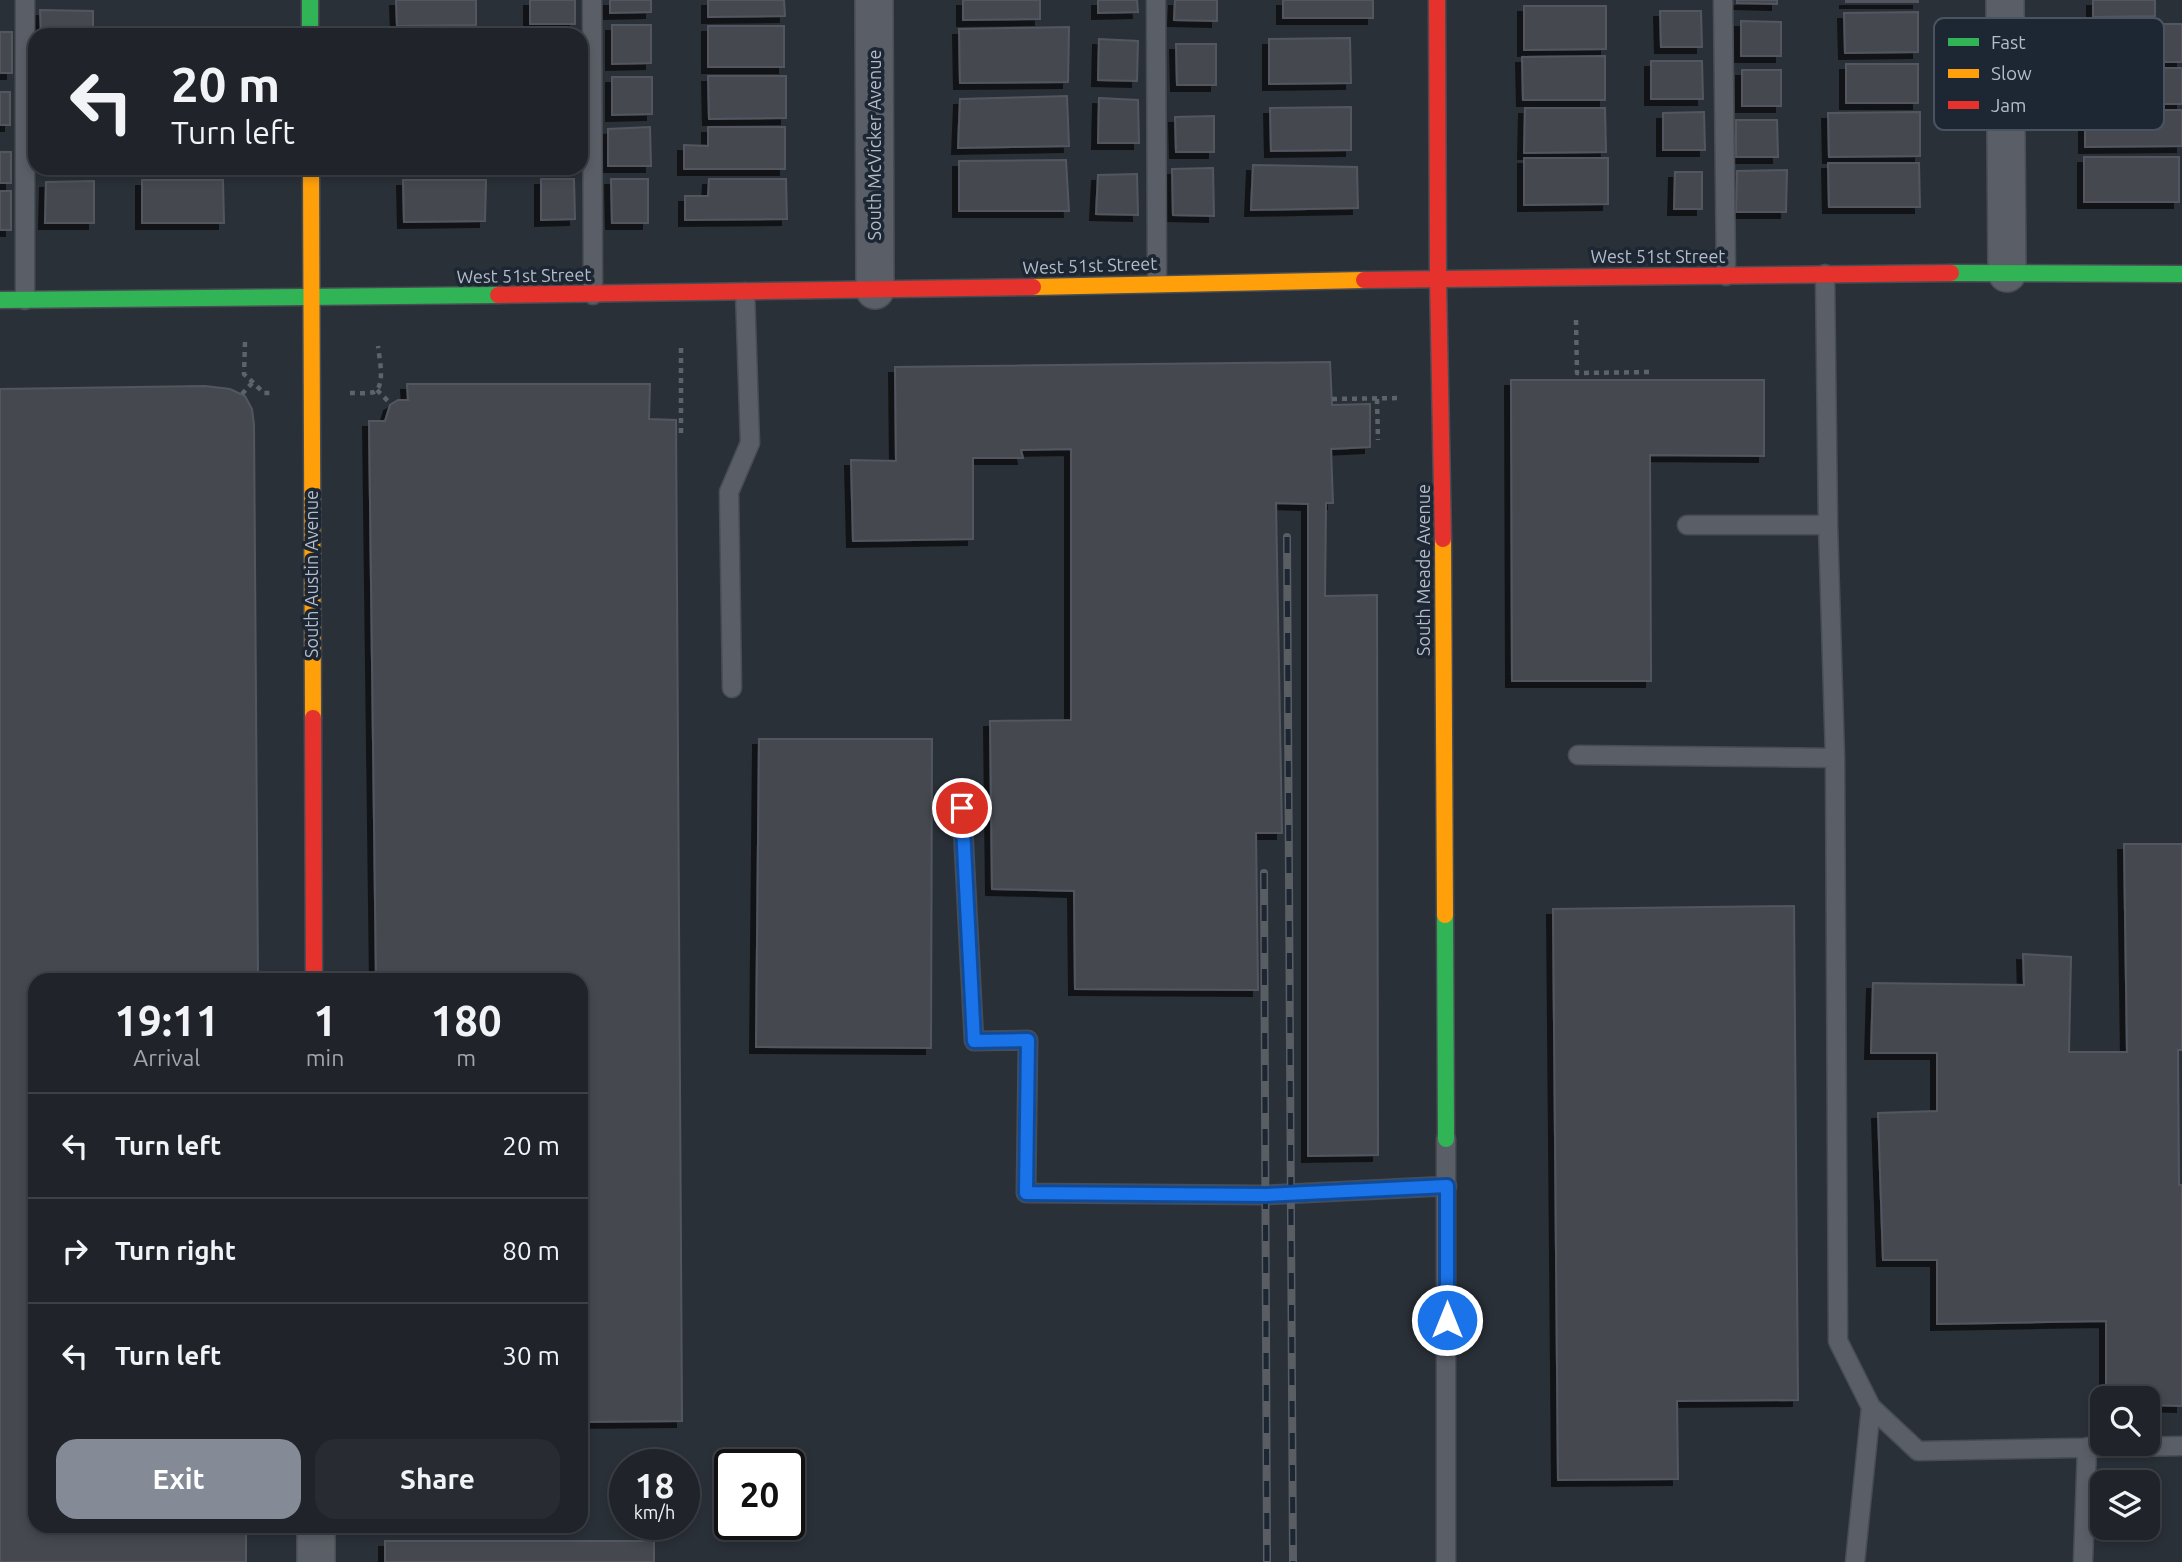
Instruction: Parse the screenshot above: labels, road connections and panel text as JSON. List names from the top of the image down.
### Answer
{
  "streets": {
    "street": [
      "South McVicker Avenue",
      "West 51st Street",
      "South Meade Avenue",
      "South Austin Avenue"
    ]
  },
  "crossings": [
    ["South McVicker Avenue", "West 51st Street"],
    ["West 51st Street", "South Meade Avenue"],
    ["West 51st Street", "South Austin Avenue"]
  ],
  "legend": ["Fast", "Slow", "Jam"],
  "page": {
    "turn": ["20 m", "Turn left"],
    "eta": [
      "19:11",
      "Arrival",
      "1",
      "min",
      "180",
      "m"
    ],
    "list": [
      {
        "name": "Turn left",
        "value": "20 m"
      },
      {
        "name": "Turn right",
        "value": "80 m"
      },
      {
        "name": "Turn left",
        "value": "30 m"
      }
    ],
    "buttons": ["Exit", "Share"],
    "speed": "18 km/h",
    "limit": "20"
  }
}
